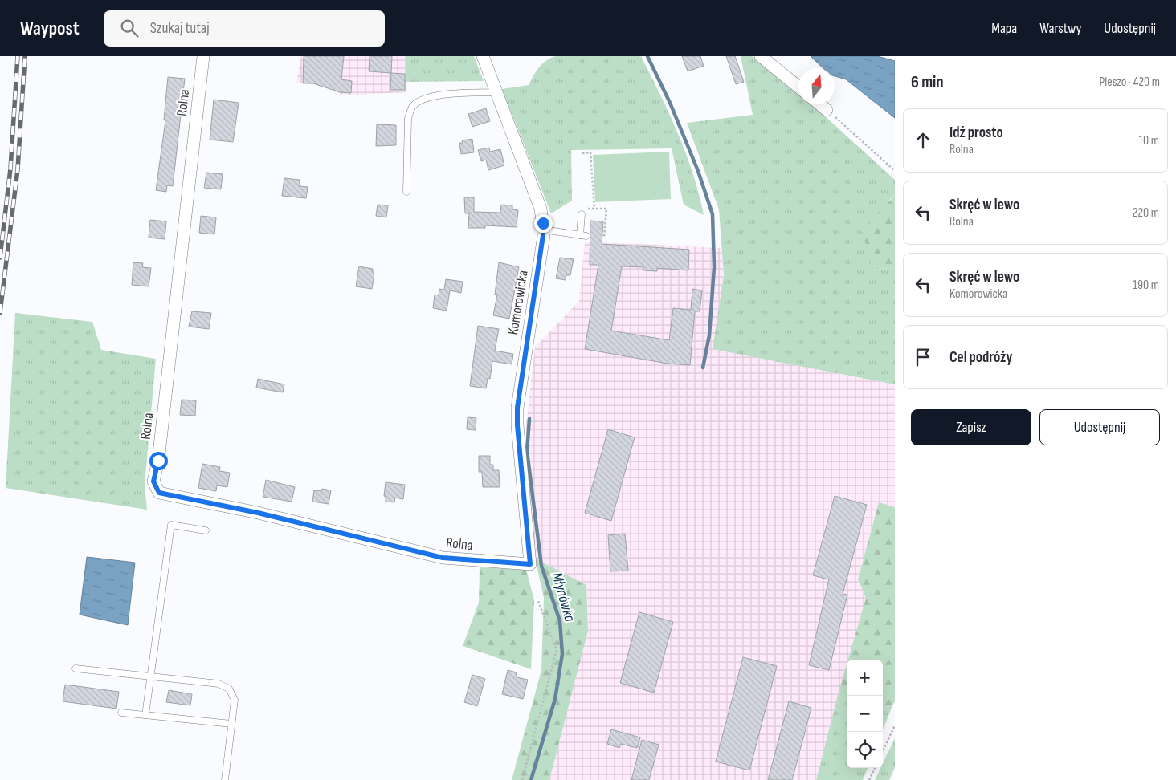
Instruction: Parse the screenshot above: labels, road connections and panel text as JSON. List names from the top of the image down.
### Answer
{
  "streets": {
    "street": ["Rolna", "Komorowicka"]
  },
  "crossings": [
    ["Rolna", "Komorowicka"]
  ],
  "water": ["Młynówka"],
  "north": "top",
  "page": {
    "header": "Waypost",
    "search": "Szukaj tutaj",
    "nav": ["Mapa", "Warstwy", "Udostępnij"],
    "heading": ["6 min", "Pieszo · 420 m"],
    "list": [
      ["Idź prosto", "Rolna", "10 m"],
      ["Skręć w lewo", "Rolna", "220 m"],
      ["Skręć w lewo", "Komorowicka", "190 m"],
      "Cel podróży"
    ],
    "buttons": ["Zapisz", "Udostępnij"],
    "map_buttons": ["+", "−"]
  }
}
